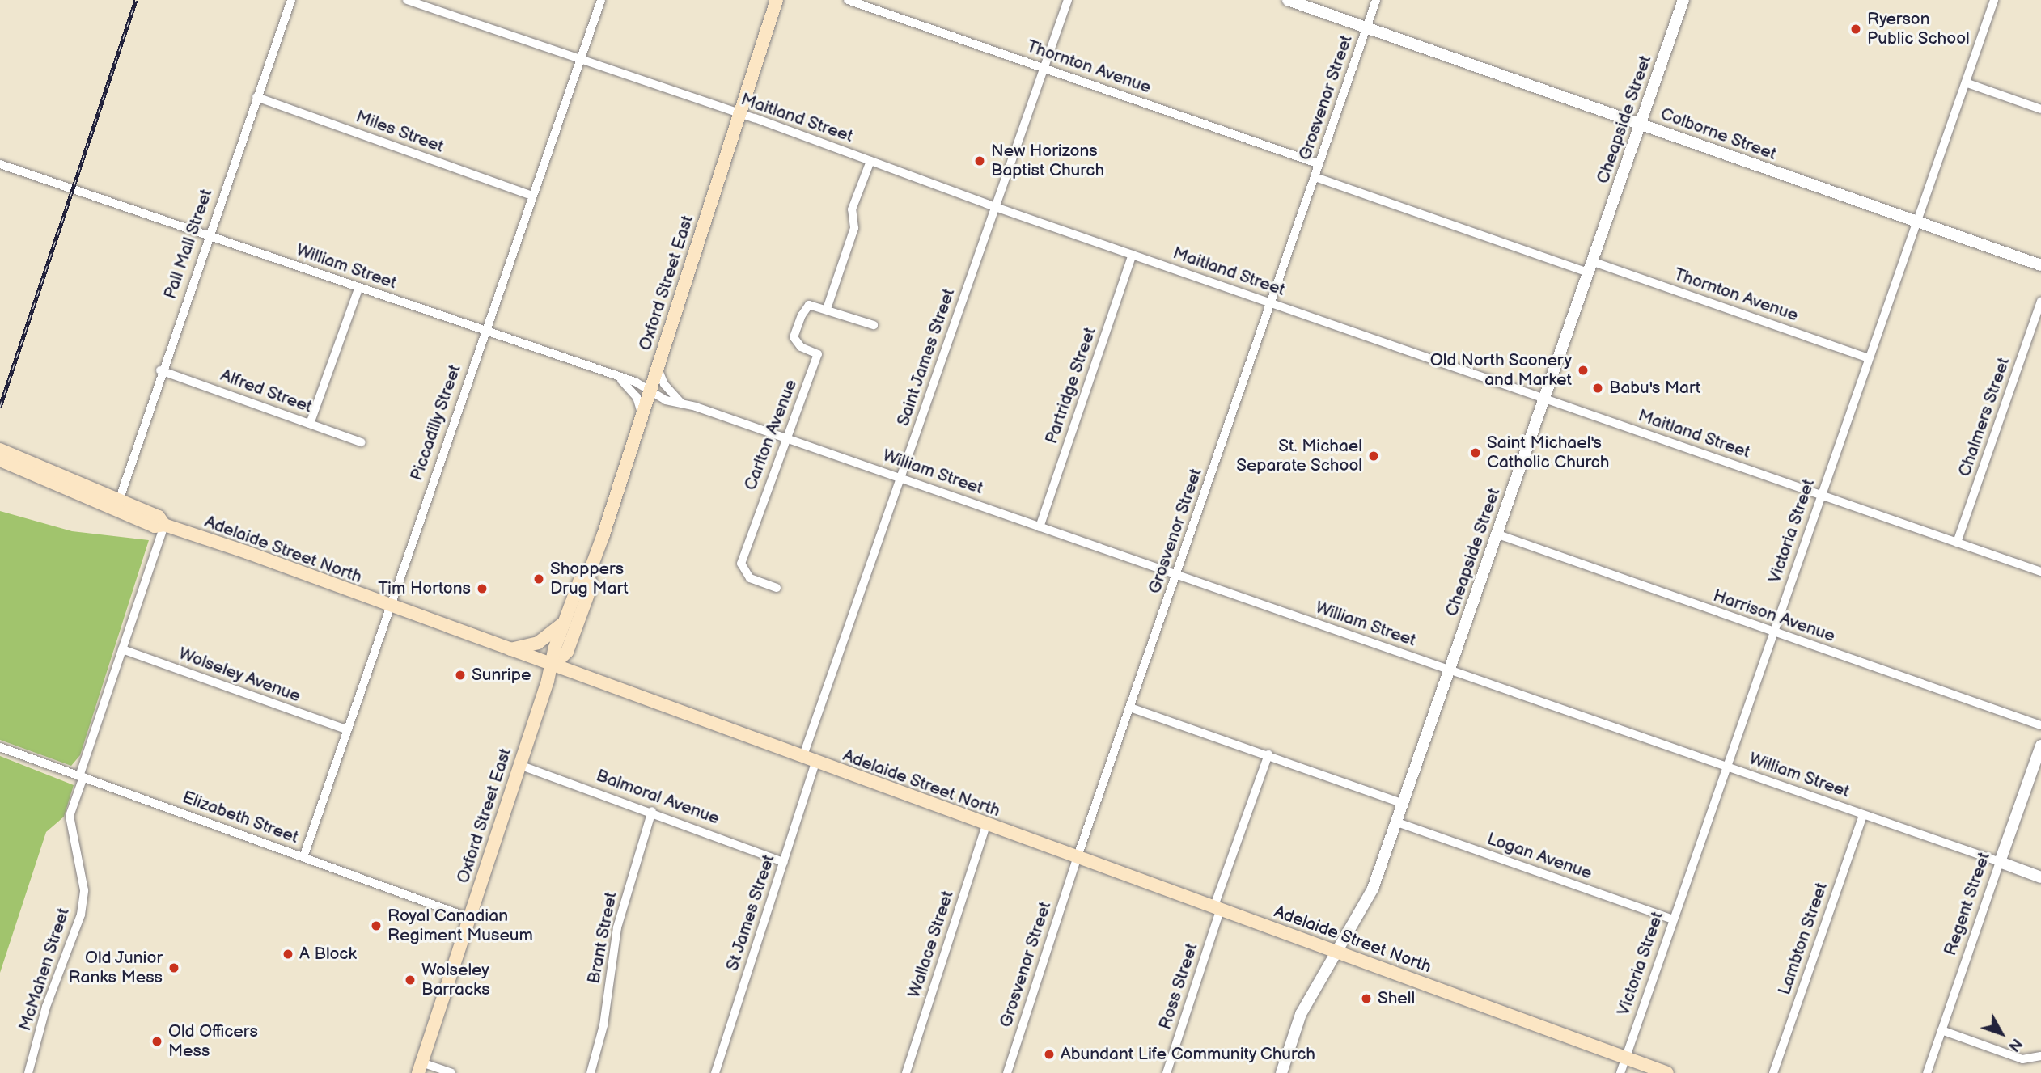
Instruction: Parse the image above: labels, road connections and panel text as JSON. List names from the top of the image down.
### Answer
{
  "streets": {
    "main road": ["Oxford Street East", "Adelaide Street North"],
    "street": [
      "Thornton Avenue",
      "Grosvenor Street",
      "Maitland Street",
      "Cheapside Street",
      "Miles Street",
      "Colborne Street",
      "Pall Mall Street",
      "William Street",
      "Saint James Street",
      "Partridge Street",
      "Alfred Street",
      "Chalmers Street",
      "Piccadilly Street",
      "Carlton Avenue",
      "Victoria Street",
      "Harrison Avenue",
      "Wolseley Avenue",
      "Balmoral Avenue",
      "Elizabeth Street",
      "Logan Avenue",
      "Regent Street",
      "St James Street",
      "Brant Street",
      "Lambton Street",
      "Wallace Street",
      "McMahen Street",
      "Ross Street"
    ]
  },
  "crossings": [
    ["Thornton Avenue", "Grosvenor Street"],
    ["Thornton Avenue", "Cheapside Street"],
    ["Thornton Avenue", "Saint James Street"],
    ["Thornton Avenue", "Victoria Street"],
    ["Grosvenor Street", "Maitland Street"],
    ["Grosvenor Street", "Colborne Street"],
    ["Grosvenor Street", "William Street"],
    ["Grosvenor Street", "Adelaide Street North"],
    ["Maitland Street", "Cheapside Street"],
    ["Maitland Street", "Oxford Street East"],
    ["Maitland Street", "Saint James Street"],
    ["Maitland Street", "Partridge Street"],
    ["Maitland Street", "Chalmers Street"],
    ["Maitland Street", "Piccadilly Street"],
    ["Maitland Street", "Victoria Street"],
    ["Cheapside Street", "Colborne Street"],
    ["Cheapside Street", "William Street"],
    ["Cheapside Street", "Adelaide Street North"],
    ["Cheapside Street", "Harrison Avenue"],
    ["Cheapside Street", "Logan Avenue"],
    ["Miles Street", "Pall Mall Street"],
    ["Miles Street", "Piccadilly Street"],
    ["Colborne Street", "Victoria Street"],
    ["Pall Mall Street", "William Street"],
    ["Pall Mall Street", "Alfred Street"],
    ["Pall Mall Street", "Adelaide Street North"],
    ["William Street", "Oxford Street East"],
    ["William Street", "Saint James Street"],
    ["William Street", "Partridge Street"],
    ["William Street", "Piccadilly Street"],
    ["William Street", "Carlton Avenue"],
    ["William Street", "Victoria Street"],
    ["William Street", "Regent Street"],
    ["William Street", "Lambton Street"],
    ["Oxford Street East", "Adelaide Street North"],
    ["Oxford Street East", "Balmoral Avenue"],
    ["Oxford Street East", "Elizabeth Street"],
    ["Saint James Street", "Adelaide Street North"],
    ["Piccadilly Street", "Adelaide Street North"],
    ["Piccadilly Street", "Wolseley Avenue"],
    ["Piccadilly Street", "Elizabeth Street"],
    ["Victoria Street", "Adelaide Street North"],
    ["Victoria Street", "Harrison Avenue"],
    ["Victoria Street", "Logan Avenue"],
    ["Adelaide Street North", "St James Street"],
    ["Adelaide Street North", "Wallace Street"],
    ["Adelaide Street North", "McMahen Street"],
    ["Adelaide Street North", "Ross Street"],
    ["Wolseley Avenue", "McMahen Street"],
    ["Balmoral Avenue", "St James Street"],
    ["Balmoral Avenue", "Brant Street"],
    ["Elizabeth Street", "McMahen Street"]
  ],
  "places": [
    "Ryerson Public School",
    "New Horizons Baptist Church",
    "Old North Sconery and Market",
    "Babu's Mart",
    "Saint Michael's Catholic Church",
    "St. Michael Separate School",
    "Shoppers Drug Mart",
    "Tim Hortons",
    "Sunripe",
    "Royal Canadian Regiment Museum",
    "A Block",
    "Old Junior Ranks Mess",
    "Wolseley Barracks",
    "Shell",
    "Old Officers Mess",
    "Abundant Life Community Church"
  ],
  "north": "bottom right"
}
